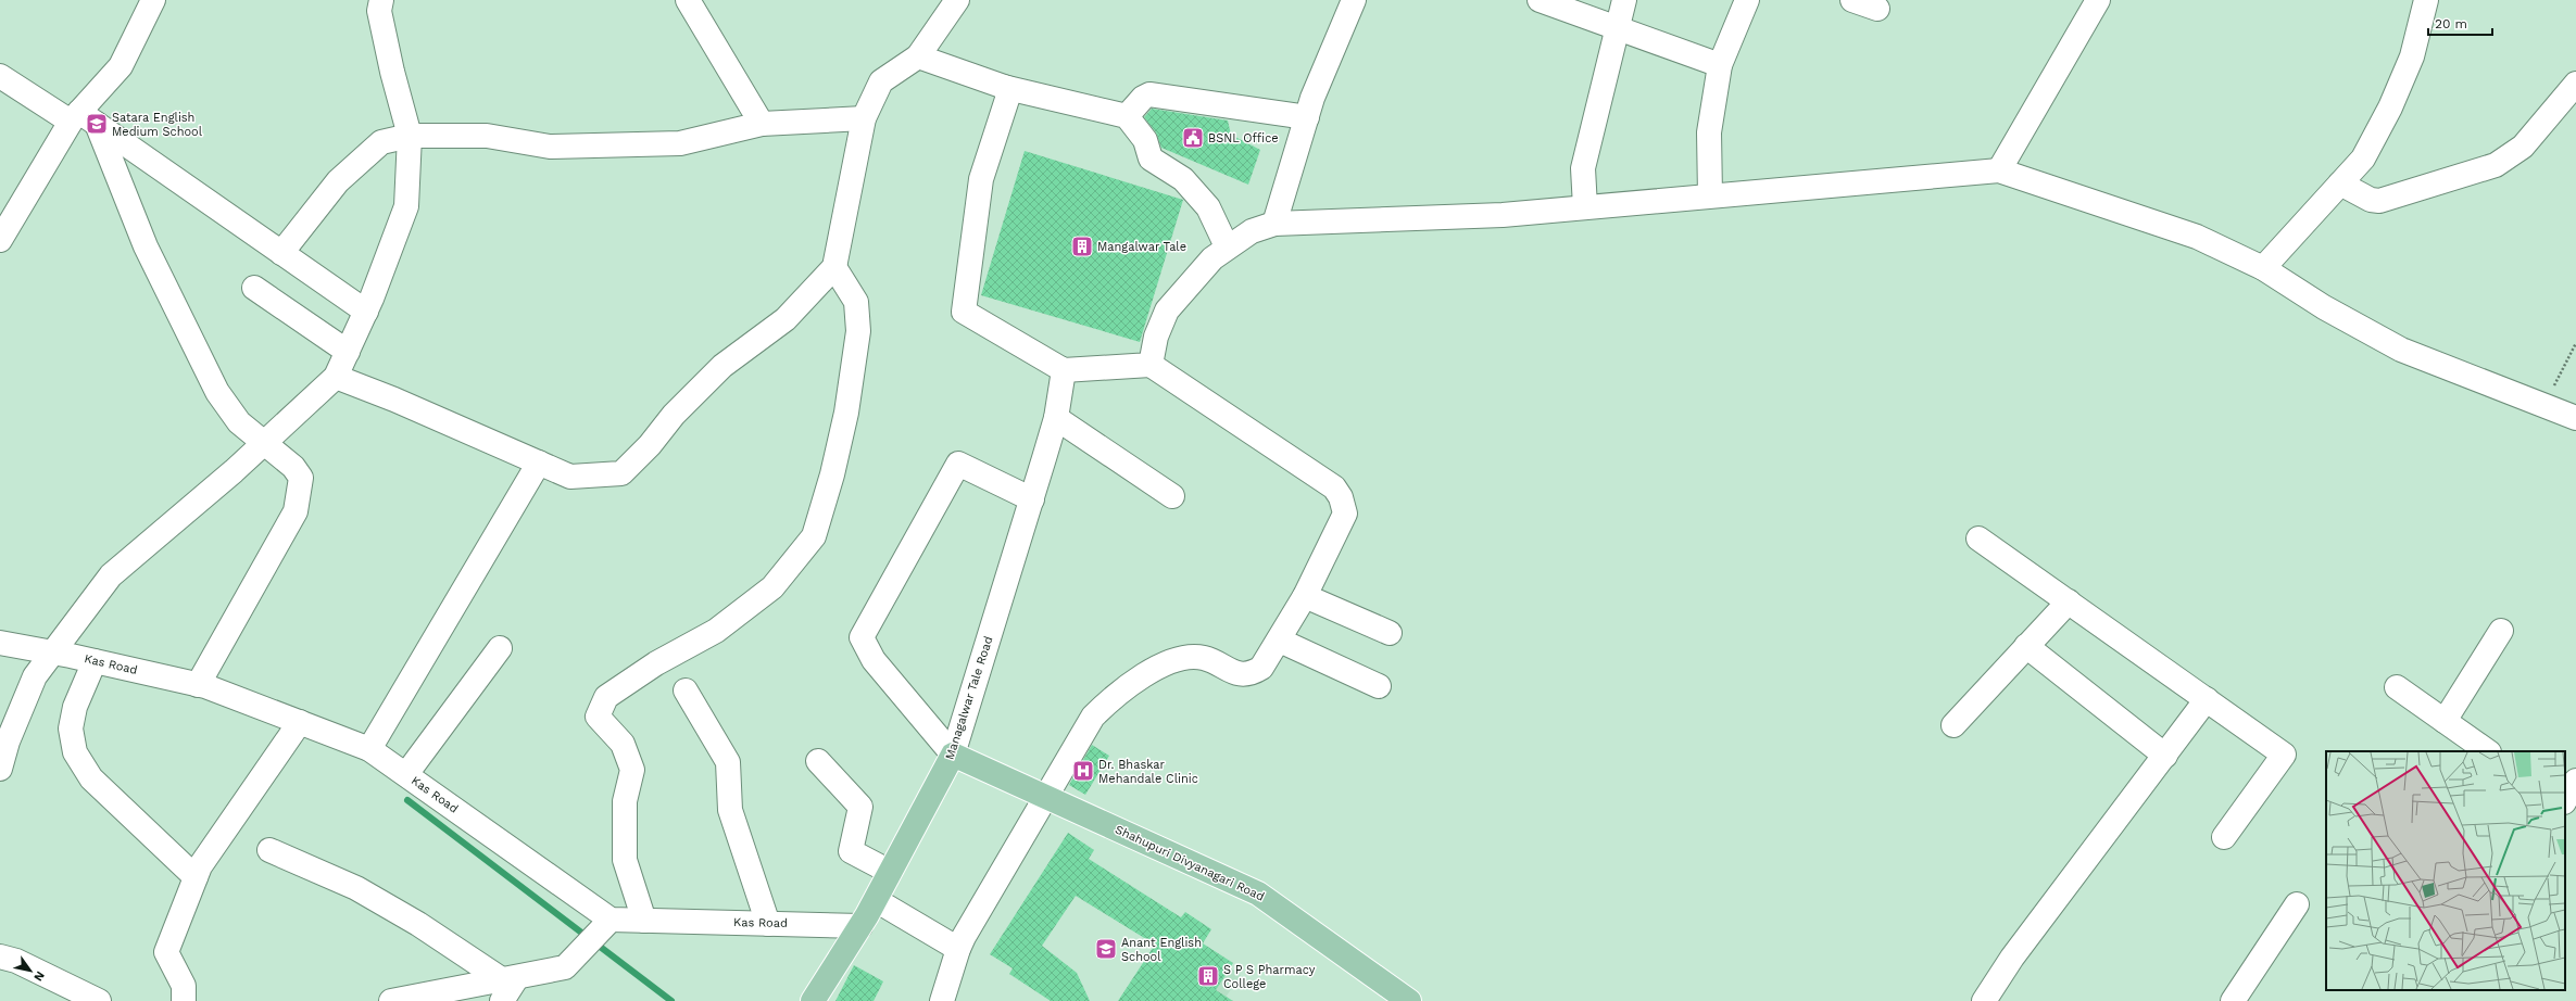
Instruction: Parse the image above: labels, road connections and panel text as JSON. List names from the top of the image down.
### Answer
{
  "streets": {
    "main road": ["Managalwar Tale Road", "Shahupuri Divyanagari Road"],
    "street": ["Kas Road"]
  },
  "crossings": [
    ["Kas Road", "Managalwar Tale Road"],
    ["Managalwar Tale Road", "Shahupuri Divyanagari Road"]
  ],
  "places": {
    "school or university": ["Satara English Medium School", "Anant English School"],
    "public building": ["BSNL Office"],
    "building": ["Mangalwar Tale", "S P S Pharmacy College"],
    "hospital": ["Dr. Bhaskar Mehandale Clinic"]
  },
  "scale_bar": "20 m",
  "north": "bottom right"
}
